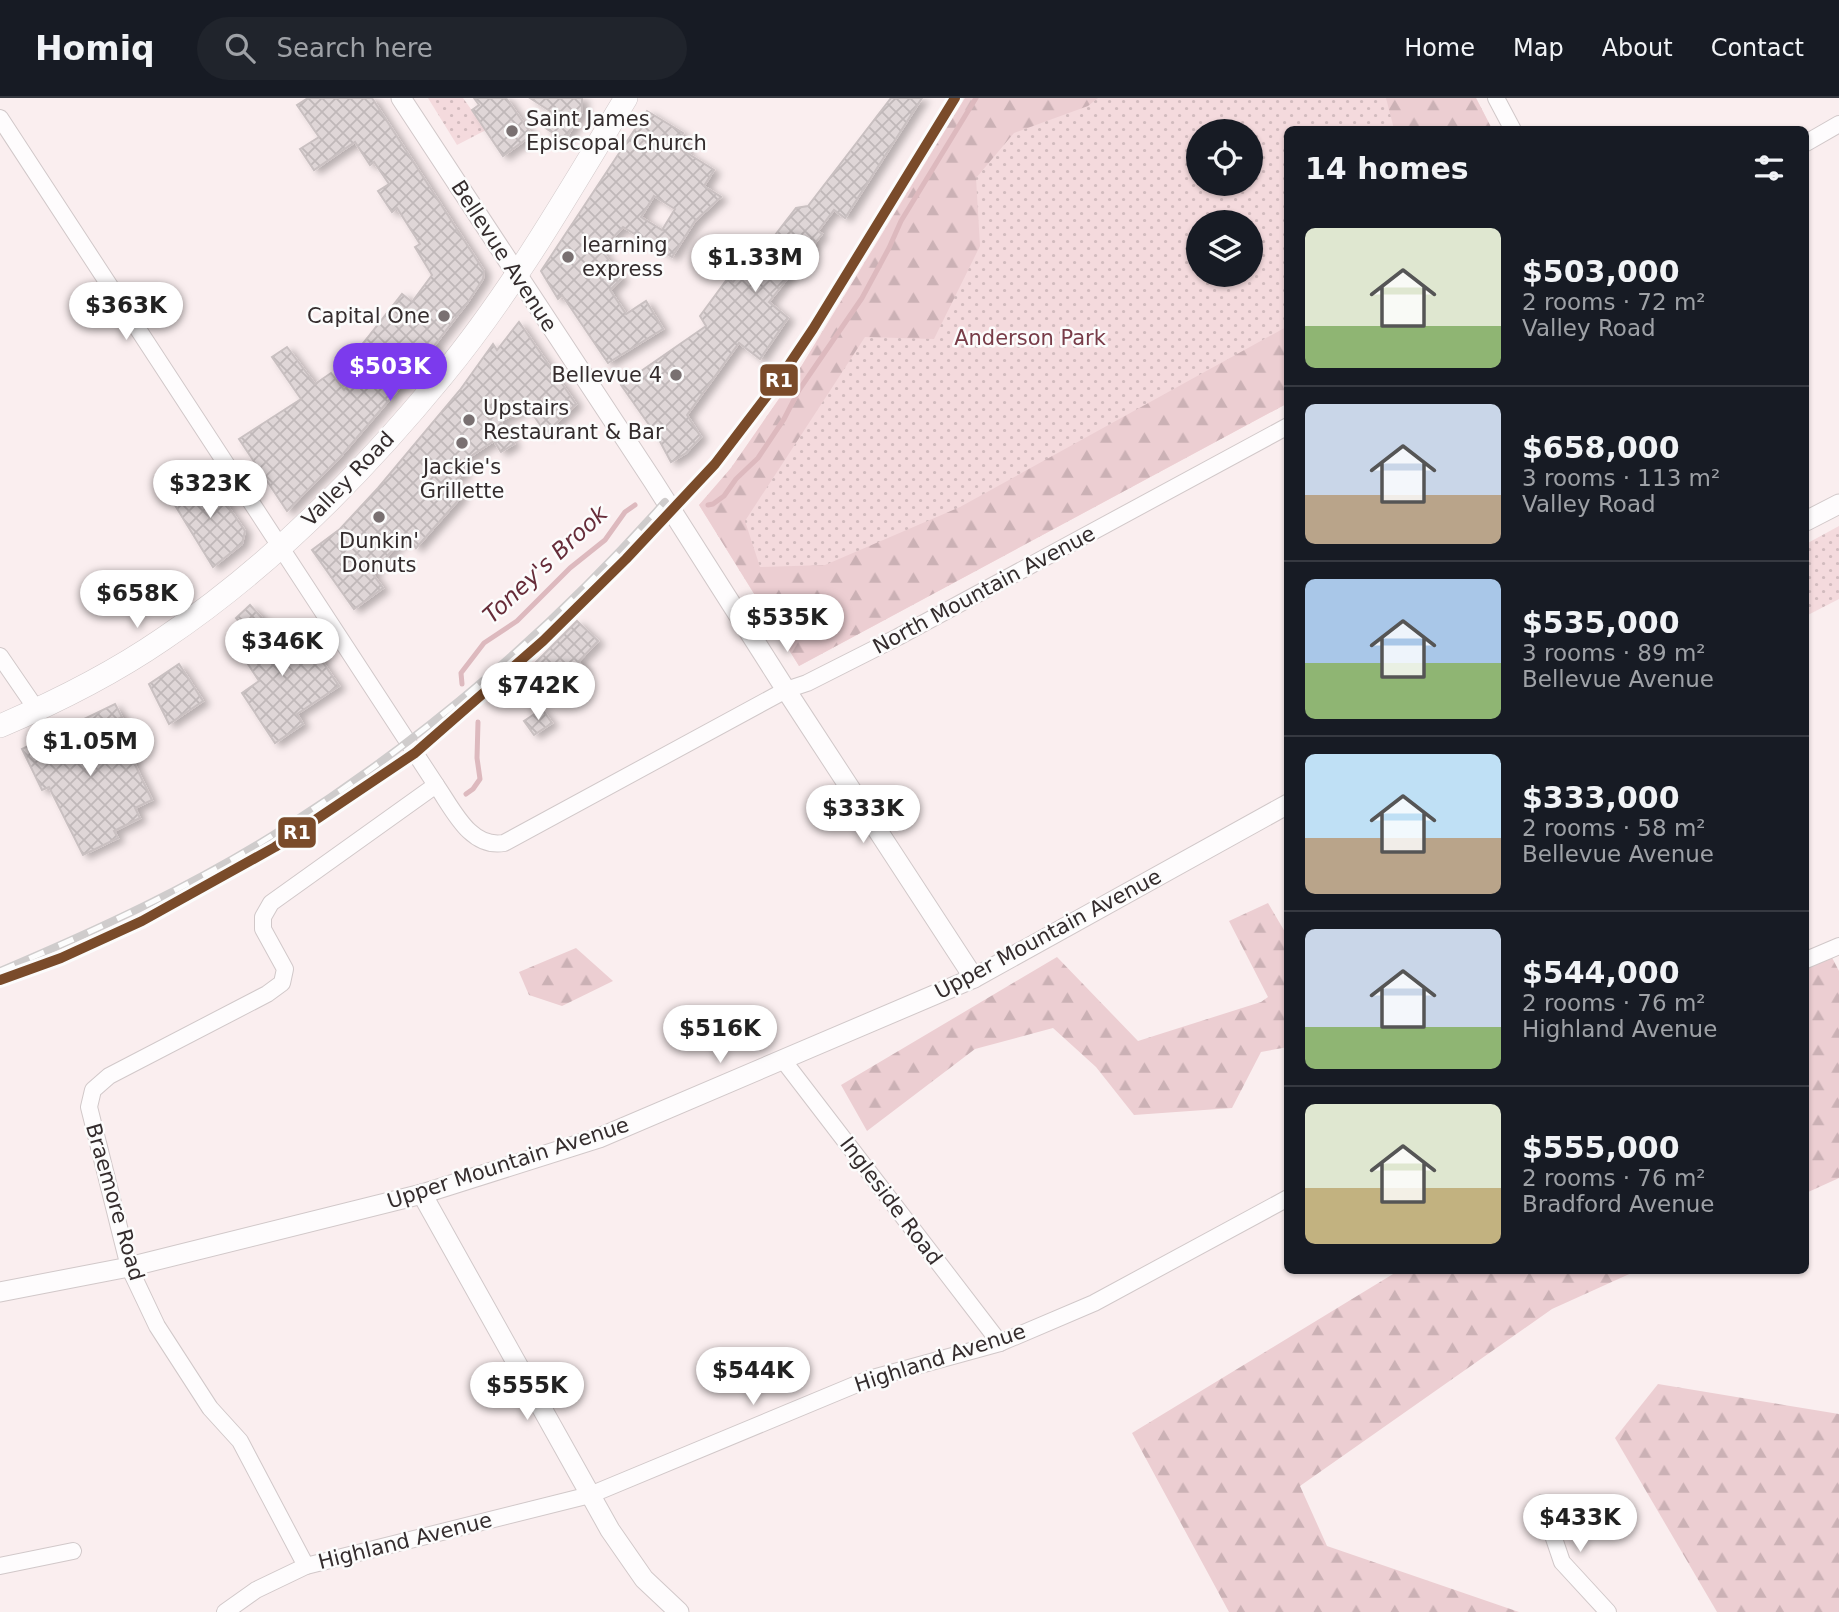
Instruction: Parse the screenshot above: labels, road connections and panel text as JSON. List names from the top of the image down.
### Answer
{
  "streets": {
    "main road": ["Valley Road"],
    "street": [
      "Bellevue Avenue",
      "North Mountain Avenue",
      "Upper Mountain Avenue",
      "Ingleside Road",
      "Braemore Road",
      "Highland Avenue"
    ]
  },
  "crossings": [
    ["Bellevue Avenue", "Valley Road"],
    ["Bellevue Avenue", "North Mountain Avenue"],
    ["Bellevue Avenue", "Upper Mountain Avenue"],
    ["North Mountain Avenue", "Braemore Road"],
    ["Upper Mountain Avenue", "Ingleside Road"],
    ["Upper Mountain Avenue", "Braemore Road"],
    ["Ingleside Road", "Highland Avenue"],
    ["Braemore Road", "Highland Avenue"]
  ],
  "water": ["Toney's Brook"],
  "parks": ["Anderson Park"],
  "places": [
    "Saint James Episcopal Church",
    "learning express",
    "Capital One",
    "Bellevue 4",
    "Upstairs Restaurant & Bar",
    "Jackie's Grillette",
    "Dunkin' Donuts"
  ],
  "lines": ["transit line R1"],
  "page": {
    "header": "Homiq",
    "search": "Search here",
    "nav": [
      "Home",
      "Map",
      "About",
      "Contact"
    ],
    "heading": "14 homes",
    "list": [
      {
        "name": "$503,000",
        "note": "2 rooms · 72 m² · Valley Road"
      },
      {
        "name": "$658,000",
        "note": "3 rooms · 113 m² · Valley Road"
      },
      {
        "name": "$535,000",
        "note": "3 rooms · 89 m² · Bellevue Avenue"
      },
      {
        "name": "$333,000",
        "note": "2 rooms · 58 m² · Bellevue Avenue"
      },
      {
        "name": "$544,000",
        "note": "2 rooms · 76 m² · Highland Avenue"
      },
      {
        "name": "$555,000",
        "note": "2 rooms · 76 m² · Bradford Avenue"
      }
    ],
    "price": [
      "$1.33M",
      "$363K",
      "$503K",
      "$323K",
      "$658K",
      "$535K",
      "$346K",
      "$742K",
      "$1.05M",
      "$333K",
      "$516K",
      "$544K",
      "$555K",
      "$433K"
    ]
  }
}
